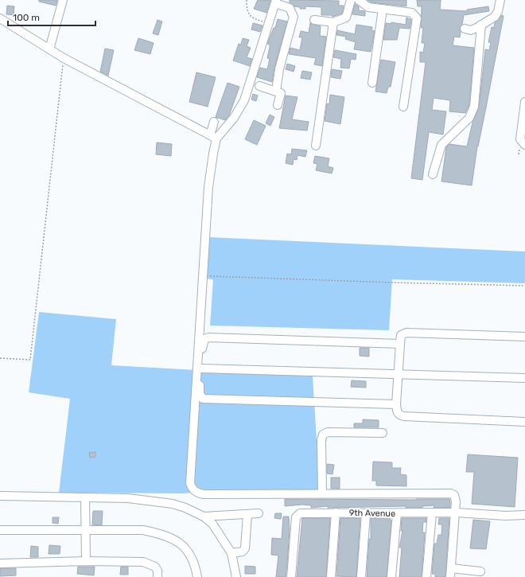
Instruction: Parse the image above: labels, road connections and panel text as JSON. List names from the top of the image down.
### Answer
{
  "streets": {
    "street": ["9th Avenue"]
  },
  "scale_bar": "100 m"
}
